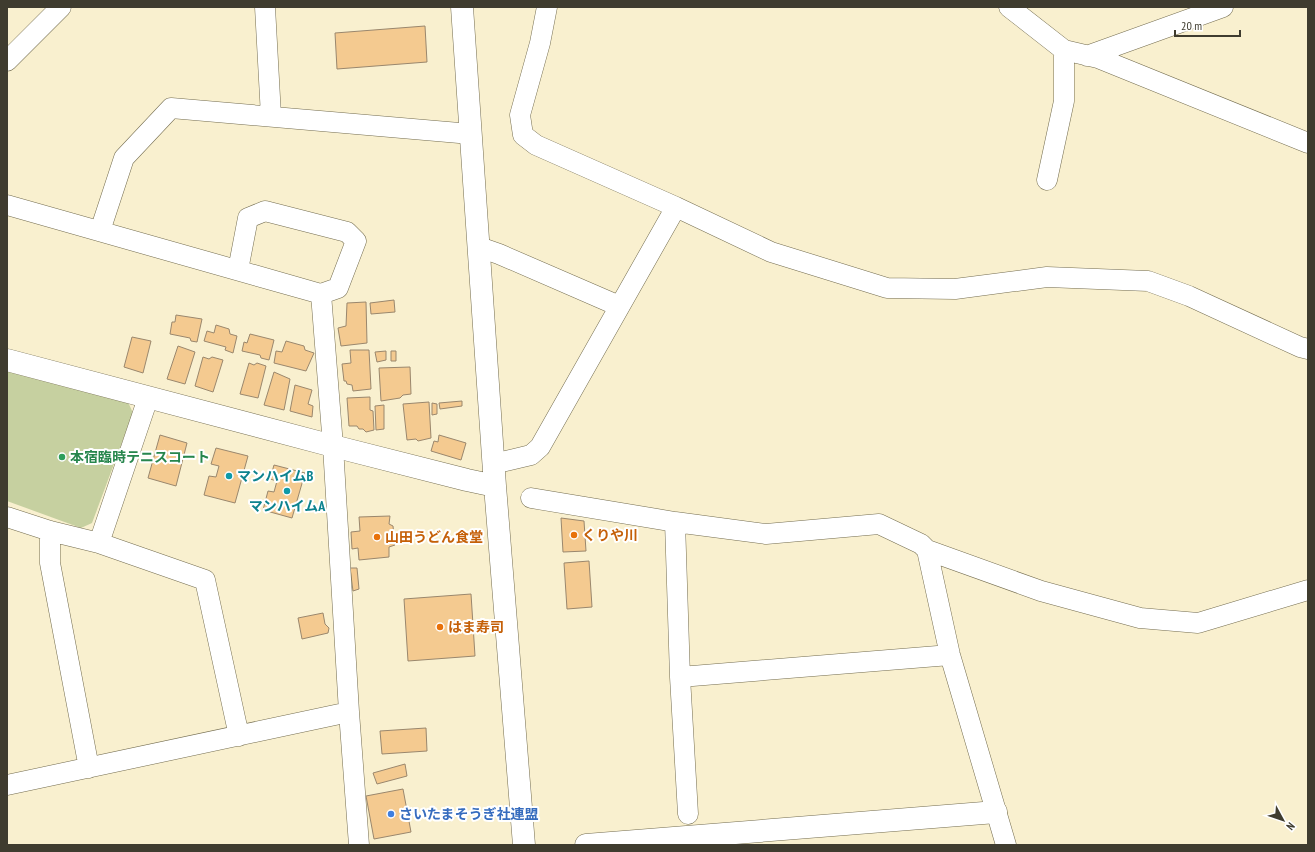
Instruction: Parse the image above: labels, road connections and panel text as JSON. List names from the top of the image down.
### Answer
{
  "places": [
    "本宿臨時テニスコート",
    "マンハイムB",
    "マンハイムA",
    "くりや川",
    "山田うどん食堂",
    "はま寿司",
    "さいたまそうぎ社連盟"
  ],
  "scale_bar": "20 m",
  "north": "bottom right"
}
